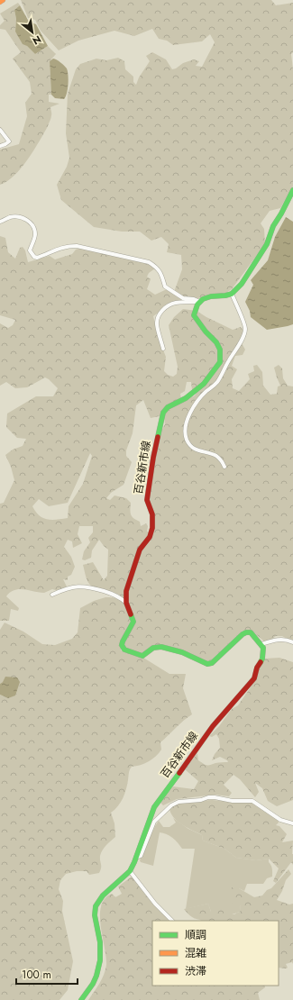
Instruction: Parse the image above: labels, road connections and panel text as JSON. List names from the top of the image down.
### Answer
{
  "streets": {
    "main road": ["百谷新市線"]
  },
  "legend": ["順調", "混雑", "渋滞"],
  "scale_bar": "100 m",
  "north": "bottom right"
}
